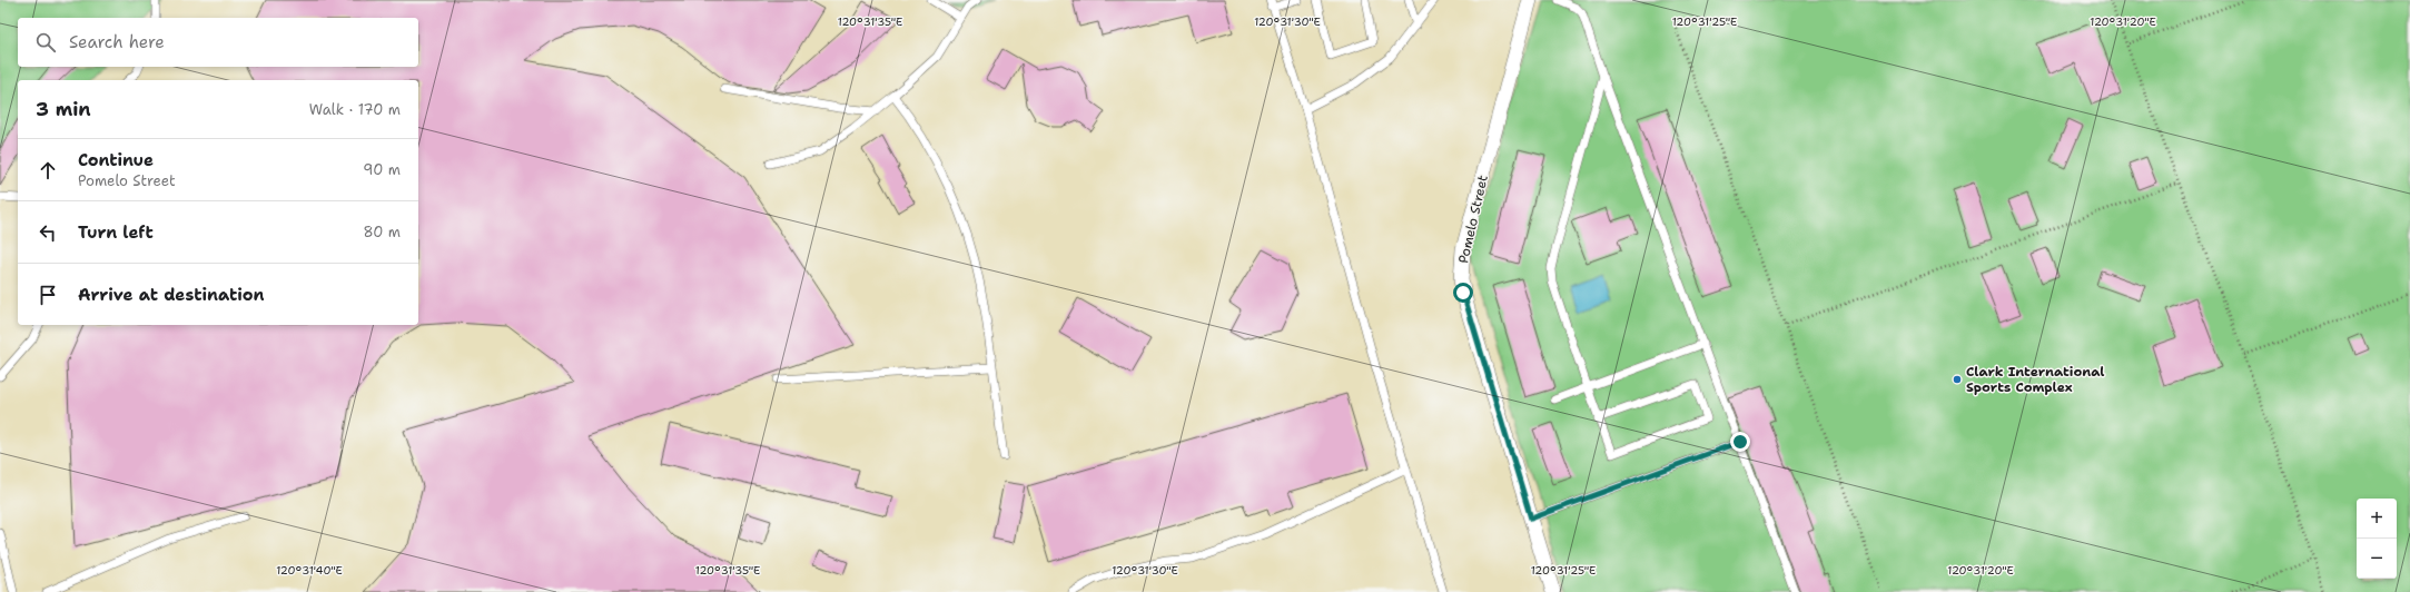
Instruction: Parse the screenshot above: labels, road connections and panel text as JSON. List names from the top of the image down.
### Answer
{
  "streets": {
    "street": ["Pomelo Street"]
  },
  "places": ["Clark International Sports Complex"],
  "page": {
    "search": "Search here",
    "heading": ["3 min", "Walk · 170 m"],
    "list": [
      ["Continue", "Pomelo Street", "90 m"],
      ["Turn left", "80 m"],
      "Arrive at destination"
    ],
    "map_buttons": ["+", "−"]
  },
  "coordinates": [
    "120°31'35\"E",
    "120°31'30\"E",
    "120°31'25\"E",
    "120°31'20\"E",
    "120°31'40\"E"
  ]
}
